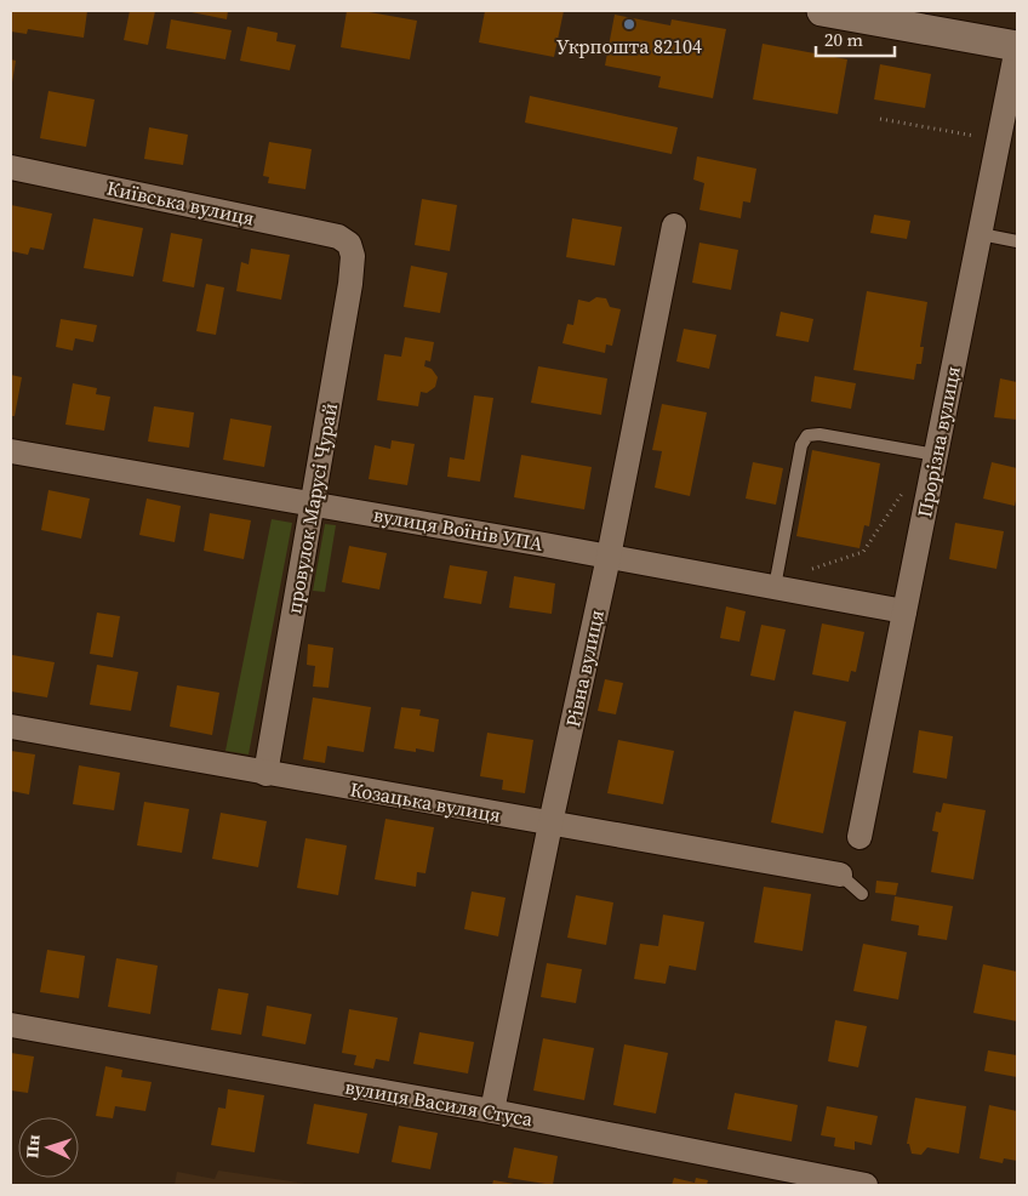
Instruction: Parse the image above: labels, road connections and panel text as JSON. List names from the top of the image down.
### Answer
{
  "streets": {
    "street": [
      "Київська вулиця",
      "Прорізна вулиця",
      "провулок Марусі Чурай",
      "вулиця Воїнів УПА",
      "Рівна вулиця",
      "Козацька вулиця",
      "вулиця Василя Стуса"
    ]
  },
  "crossings": [
    ["Київська вулиця", "провулок Марусі Чурай"],
    ["Прорізна вулиця", "вулиця Воїнів УПА"],
    ["провулок Марусі Чурай", "вулиця Воїнів УПА"],
    ["провулок Марусі Чурай", "Козацька вулиця"],
    ["вулиця Воїнів УПА", "Рівна вулиця"],
    ["Рівна вулиця", "Козацька вулиця"],
    ["Рівна вулиця", "вулиця Василя Стуса"]
  ],
  "places": ["Укрпошта 82104"],
  "scale_bar": "20 m",
  "north": "left"
}
